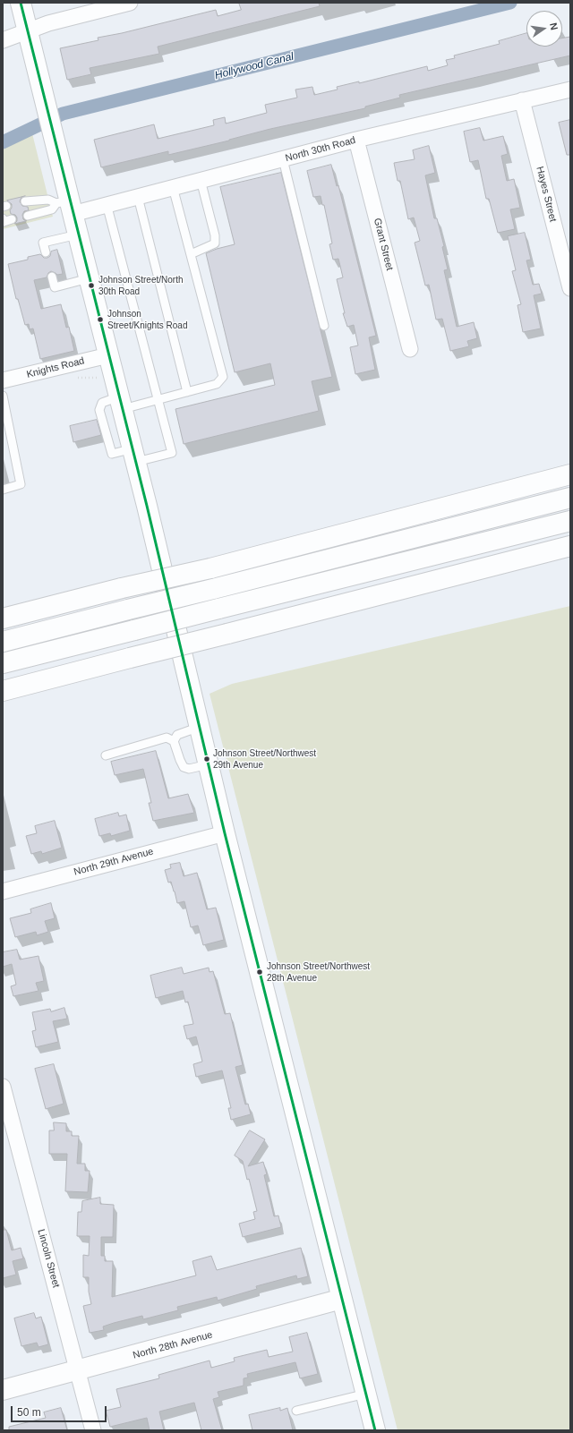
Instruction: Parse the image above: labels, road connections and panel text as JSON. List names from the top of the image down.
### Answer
{
  "streets": {
    "main road": ["North 28th Avenue"],
    "street": [
      "North 30th Road",
      "Hayes Street",
      "Grant Street",
      "Knights Road",
      "North 29th Avenue",
      "Lincoln Street"
    ]
  },
  "crossings": [
    ["North 30th Road", "Hayes Street"],
    ["North 30th Road", "Grant Street"],
    ["Lincoln Street", "North 28th Avenue"]
  ],
  "water": ["Hollywood Canal"],
  "places": [
    "Johnson Street/North 30th Road",
    "Johnson Street/Knights Road",
    "Johnson Street/Northwest 29th Avenue",
    "Johnson Street/Northwest 28th Avenue"
  ],
  "scale_bar": "50 m",
  "north": "right"
}
